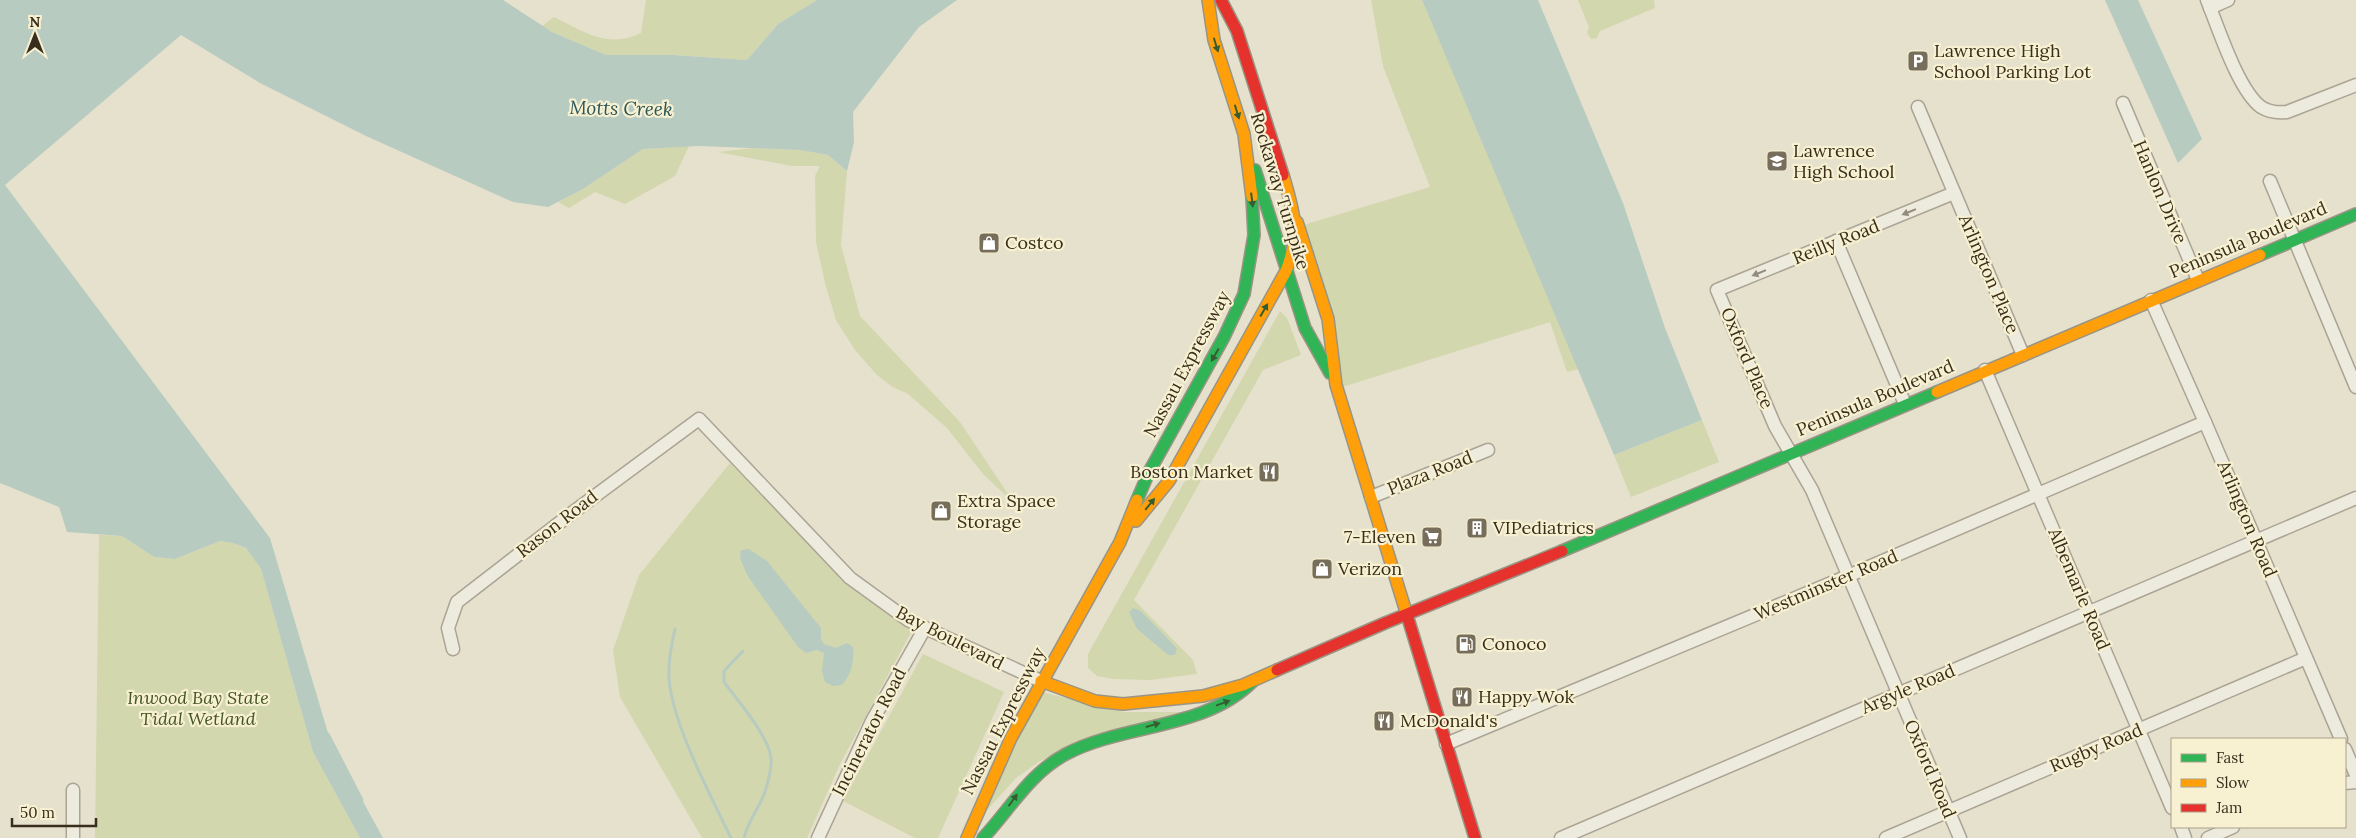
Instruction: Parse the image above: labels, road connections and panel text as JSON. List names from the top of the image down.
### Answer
{
  "streets": {
    "main road": [
      "Rockaway Turnpike",
      "Peninsula Boulevard",
      "Nassau Expressway",
      "Bay Boulevard"
    ],
    "street": [
      "Hanlon Drive",
      "Reilly Road",
      "Arlington Place",
      "Oxford Place",
      "Plaza Road",
      "Arlington Road",
      "Rason Road",
      "Westminster Road",
      "Albemarle Road",
      "Argyle Road",
      "Incinerator Road",
      "Rugby Road",
      "Oxford Road"
    ]
  },
  "crossings": [
    ["Rockaway Turnpike", "Peninsula Boulevard"],
    ["Rockaway Turnpike", "Nassau Expressway"],
    ["Rockaway Turnpike", "Plaza Road"],
    ["Rockaway Turnpike", "Westminster Road"],
    ["Rockaway Turnpike", "Bay Boulevard"],
    ["Hanlon Drive", "Peninsula Boulevard"],
    ["Peninsula Boulevard", "Arlington Place"],
    ["Peninsula Boulevard", "Oxford Place"],
    ["Peninsula Boulevard", "Arlington Road"],
    ["Peninsula Boulevard", "Albemarle Road"],
    ["Peninsula Boulevard", "Bay Boulevard"],
    ["Peninsula Boulevard", "Oxford Road"],
    ["Reilly Road", "Arlington Place"],
    ["Reilly Road", "Oxford Place"],
    ["Oxford Place", "Oxford Road"],
    ["Nassau Expressway", "Bay Boulevard"],
    ["Arlington Road", "Westminster Road"],
    ["Arlington Road", "Argyle Road"],
    ["Arlington Road", "Rugby Road"],
    ["Rason Road", "Bay Boulevard"],
    ["Westminster Road", "Albemarle Road"],
    ["Westminster Road", "Oxford Road"],
    ["Albemarle Road", "Argyle Road"],
    ["Albemarle Road", "Rugby Road"],
    ["Bay Boulevard", "Incinerator Road"],
    ["Argyle Road", "Oxford Road"],
    ["Rugby Road", "Oxford Road"]
  ],
  "one_way": ["Reilly Road"],
  "water": ["Motts Creek"],
  "parks": ["Inwood Bay State Tidal Wetland"],
  "places": {
    "parking": ["Lawrence High School Parking Lot"],
    "school or university": ["Lawrence High School"],
    "shop": ["Costco", "Extra Space Storage", "Verizon"],
    "restaurant": ["Boston Market", "Happy Wok", "McDonald's"],
    "building": ["VIPediatrics"],
    "supermarket": ["7-Eleven"],
    "fuel station": ["Conoco"]
  },
  "legend": ["Fast", "Slow", "Jam"],
  "scale_bar": "50 m",
  "north": "top"
}
